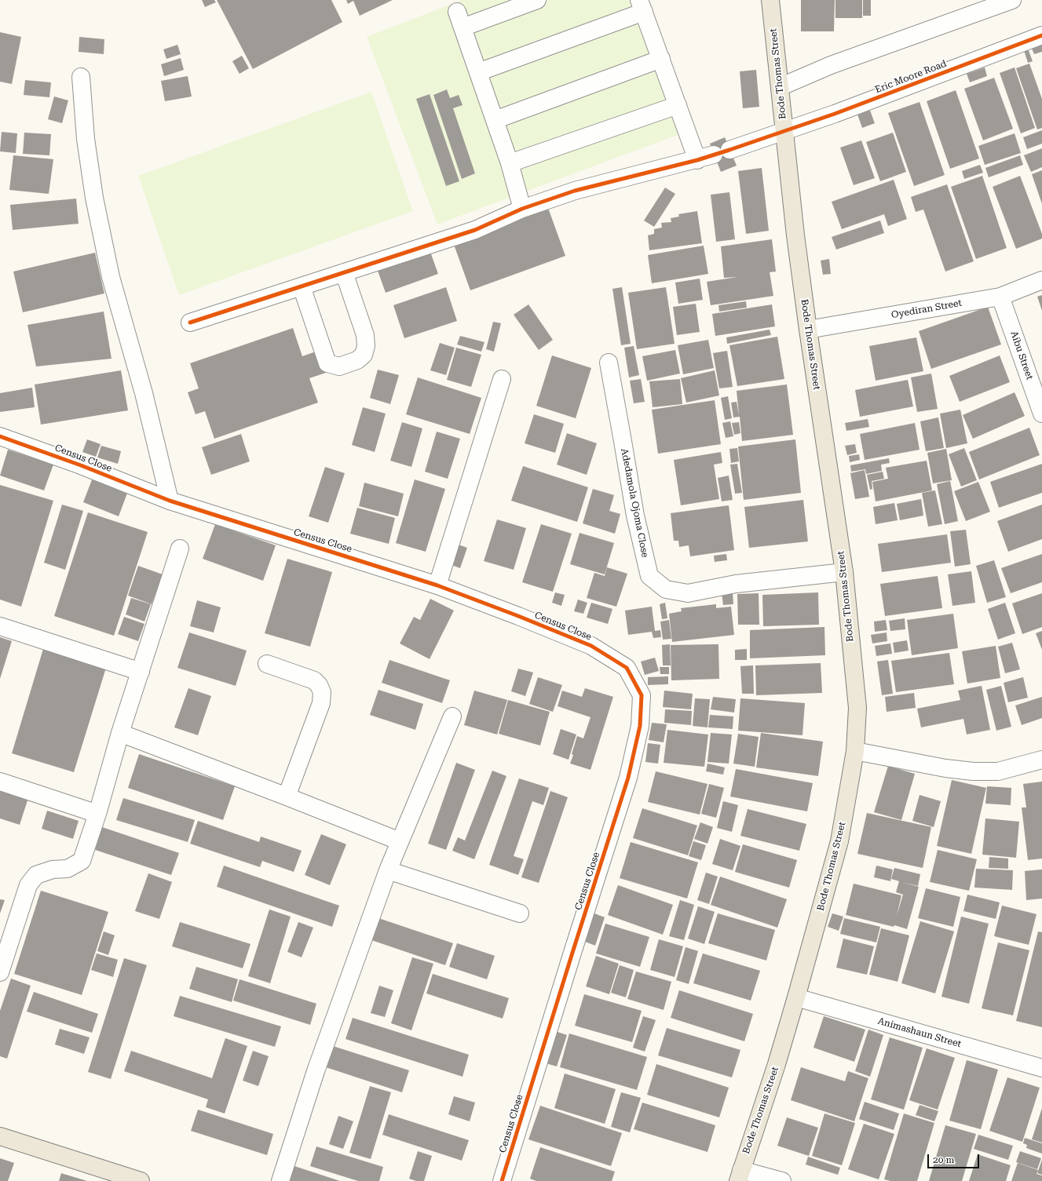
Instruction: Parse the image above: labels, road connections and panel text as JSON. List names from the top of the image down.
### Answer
{
  "streets": {
    "main road": ["Bode Thomas Street"],
    "street": [
      "Eric Moore Road",
      "Oyediran Street",
      "Aibu Street",
      "Census Close",
      "Adedamola Ojoma Close",
      "Animashaun Street"
    ]
  },
  "crossings": [
    ["Bode Thomas Street", "Eric Moore Road"],
    ["Bode Thomas Street", "Oyediran Street"],
    ["Bode Thomas Street", "Adedamola Ojoma Close"],
    ["Bode Thomas Street", "Animashaun Street"],
    ["Oyediran Street", "Aibu Street"]
  ],
  "scale_bar": "20 m"
}
